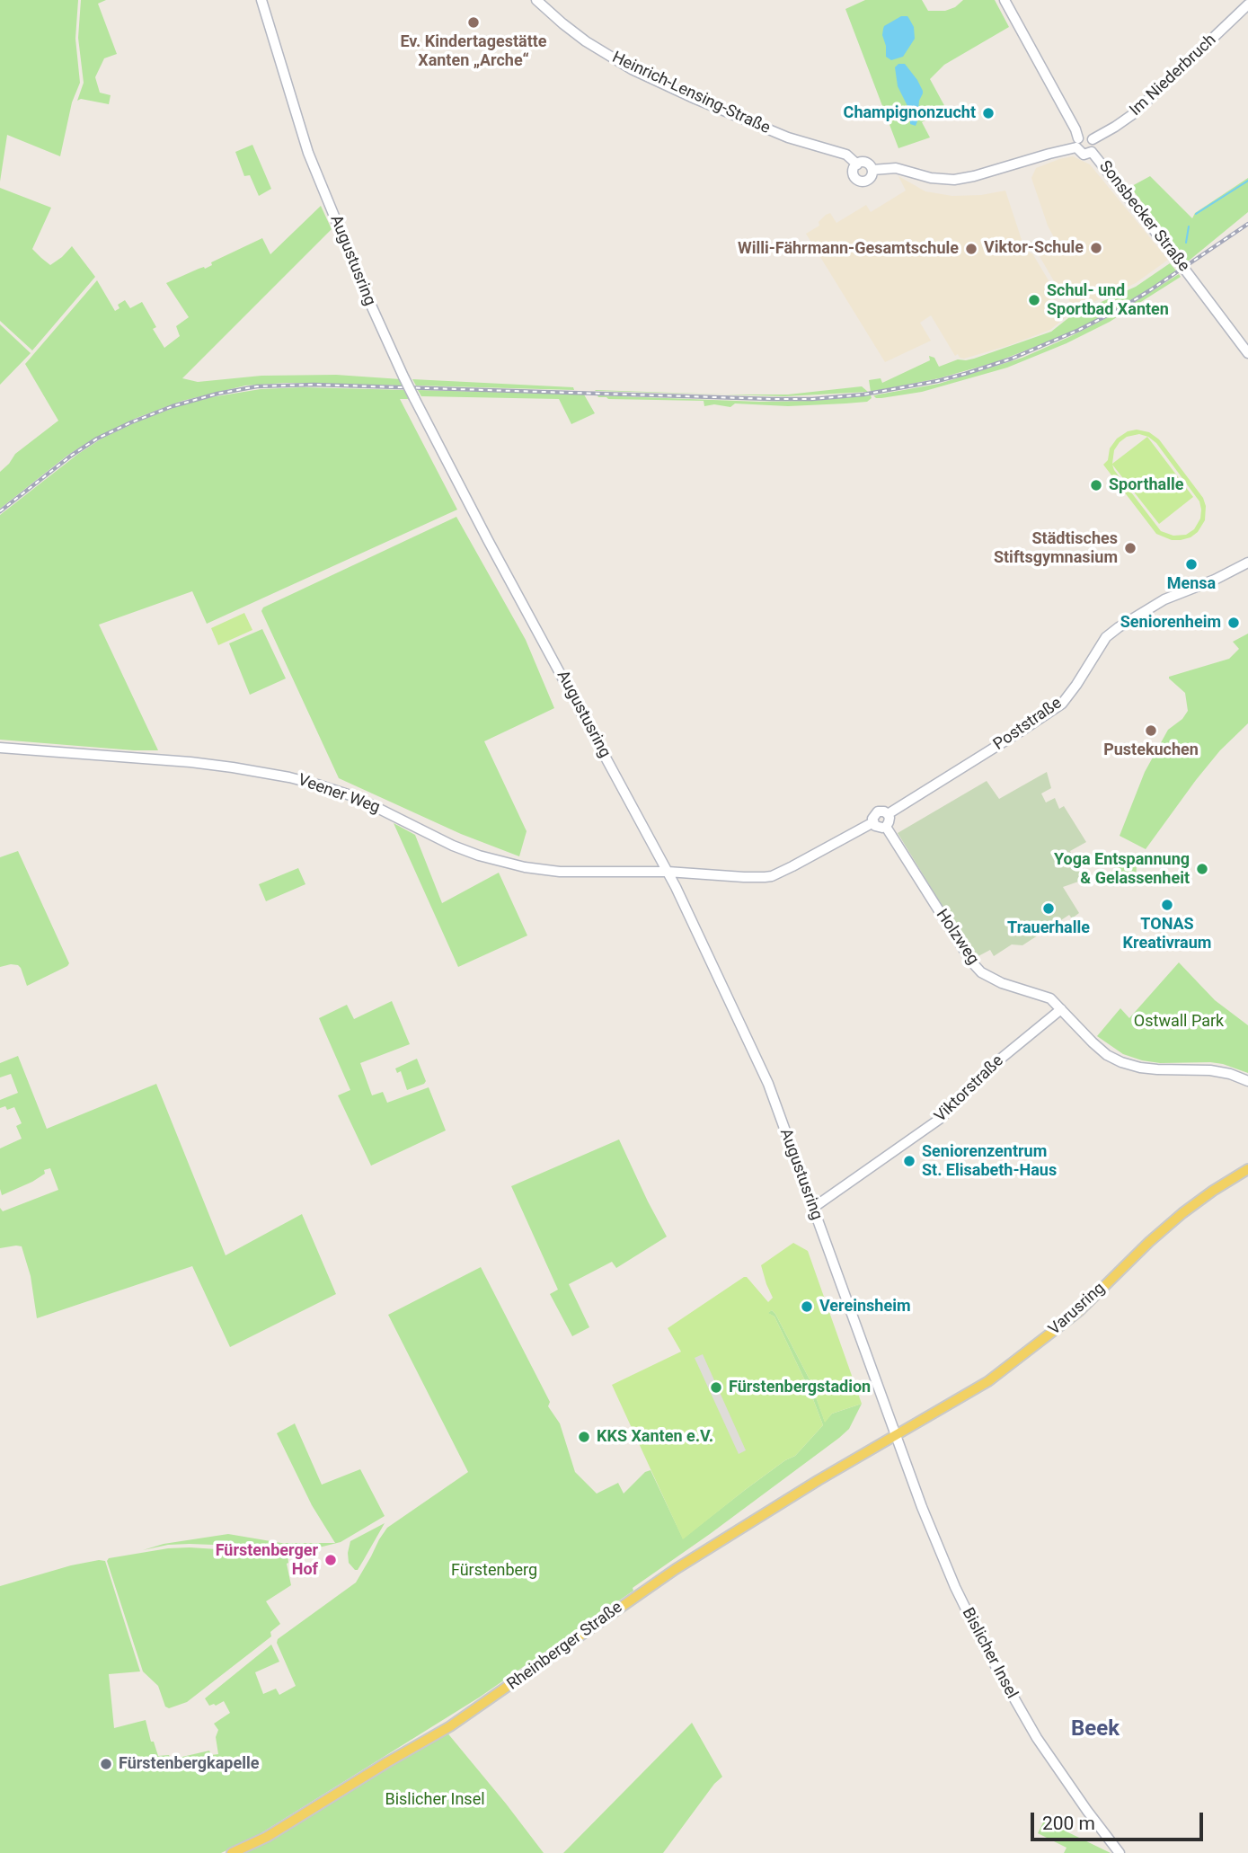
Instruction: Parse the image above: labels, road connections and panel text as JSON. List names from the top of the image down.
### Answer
{
  "streets": {
    "main road": ["Varusring", "Rheinberger Straße"],
    "street": [
      "Im Niederbruch",
      "Heinrich-Lensing-Straße",
      "Sonsbecker Straße",
      "Augustusring",
      "Poststraße",
      "Veener Weg",
      "Holzweg",
      "Viktorstraße",
      "Bislicher Insel"
    ]
  },
  "crossings": [
    ["Augustusring", "Poststraße"],
    ["Augustusring", "Veener Weg"],
    ["Augustusring", "Viktorstraße"],
    ["Augustusring", "Varusring"],
    ["Augustusring", "Rheinberger Straße"],
    ["Augustusring", "Bislicher Insel"],
    ["Poststraße", "Veener Weg"],
    ["Poststraße", "Holzweg"],
    ["Holzweg", "Viktorstraße"],
    ["Varusring", "Rheinberger Straße"],
    ["Varusring", "Bislicher Insel"],
    ["Rheinberger Straße", "Bislicher Insel"]
  ],
  "districts": ["Beek"],
  "parks": ["Ostwall Park", "Fürstenberg", "Bislicher Insel"],
  "places": [
    "Ev. Kindertagestätte Xanten „Arche“",
    "Champignonzucht",
    "Viktor-Schule",
    "Willi-Fährmann-Gesamtschule",
    "Schul- und Sportbad Xanten",
    "Sporthalle",
    "Städtisches Stiftsgymnasium",
    "Mensa",
    "Seniorenheim",
    "Pustekuchen",
    "Yoga Entspannung & Gelassenheit",
    "TONAS Kreativraum",
    "Trauerhalle",
    "Seniorenzentrum St. Elisabeth-Haus",
    "Vereinsheim",
    "Fürstenbergstadion",
    "KKS Xanten e.V.",
    "Fürstenberger Hof",
    "Fürstenbergkapelle"
  ],
  "scale_bar": "200 m"
}
